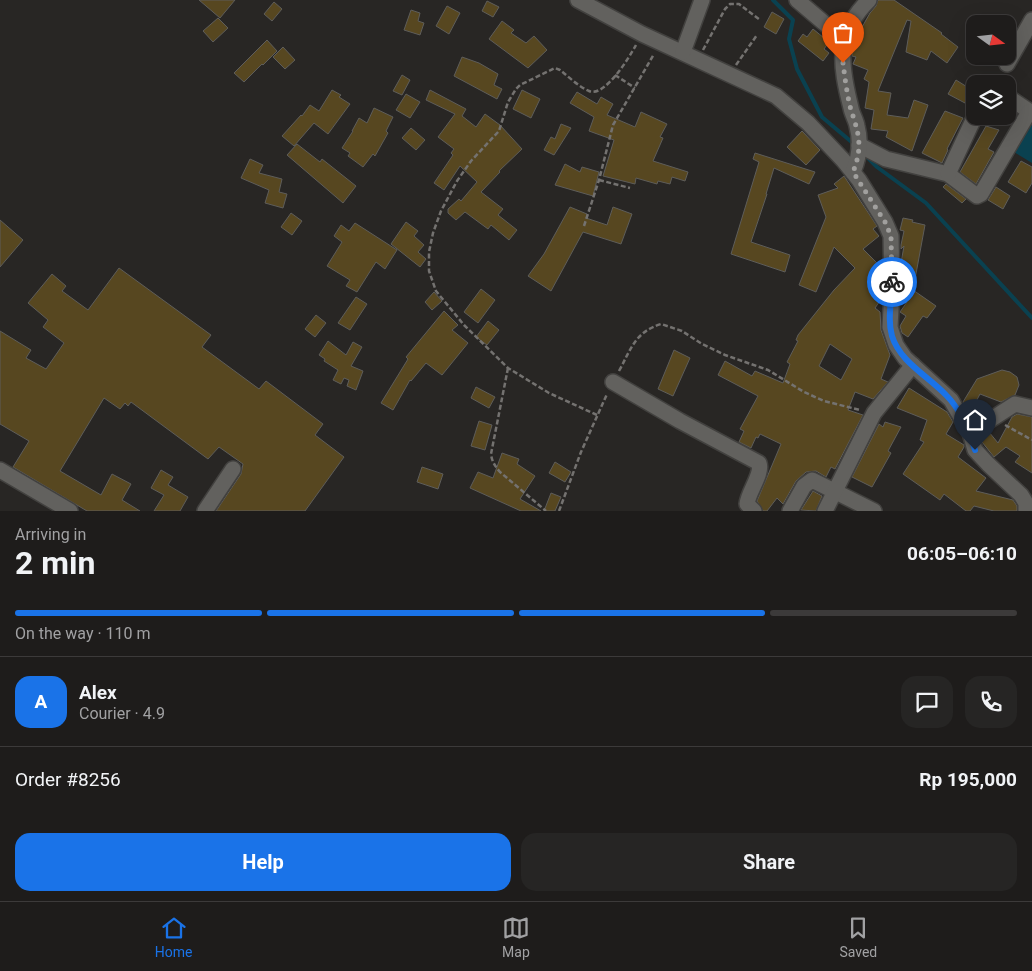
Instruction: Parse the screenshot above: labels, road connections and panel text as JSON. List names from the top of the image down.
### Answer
{
  "north": "right",
  "page": {
    "heading": ["2 min", "Arriving in", "06:05–06:10"],
    "panel": [
      "Alex",
      "Courier · 4.9",
      "Order #8256",
      "Rp 195,000"
    ],
    "bar": "On the way · 110 m",
    "round": "A",
    "buttons": ["Help", "Share"],
    "tabs": ["Home", "Map", "Saved"]
  }
}
